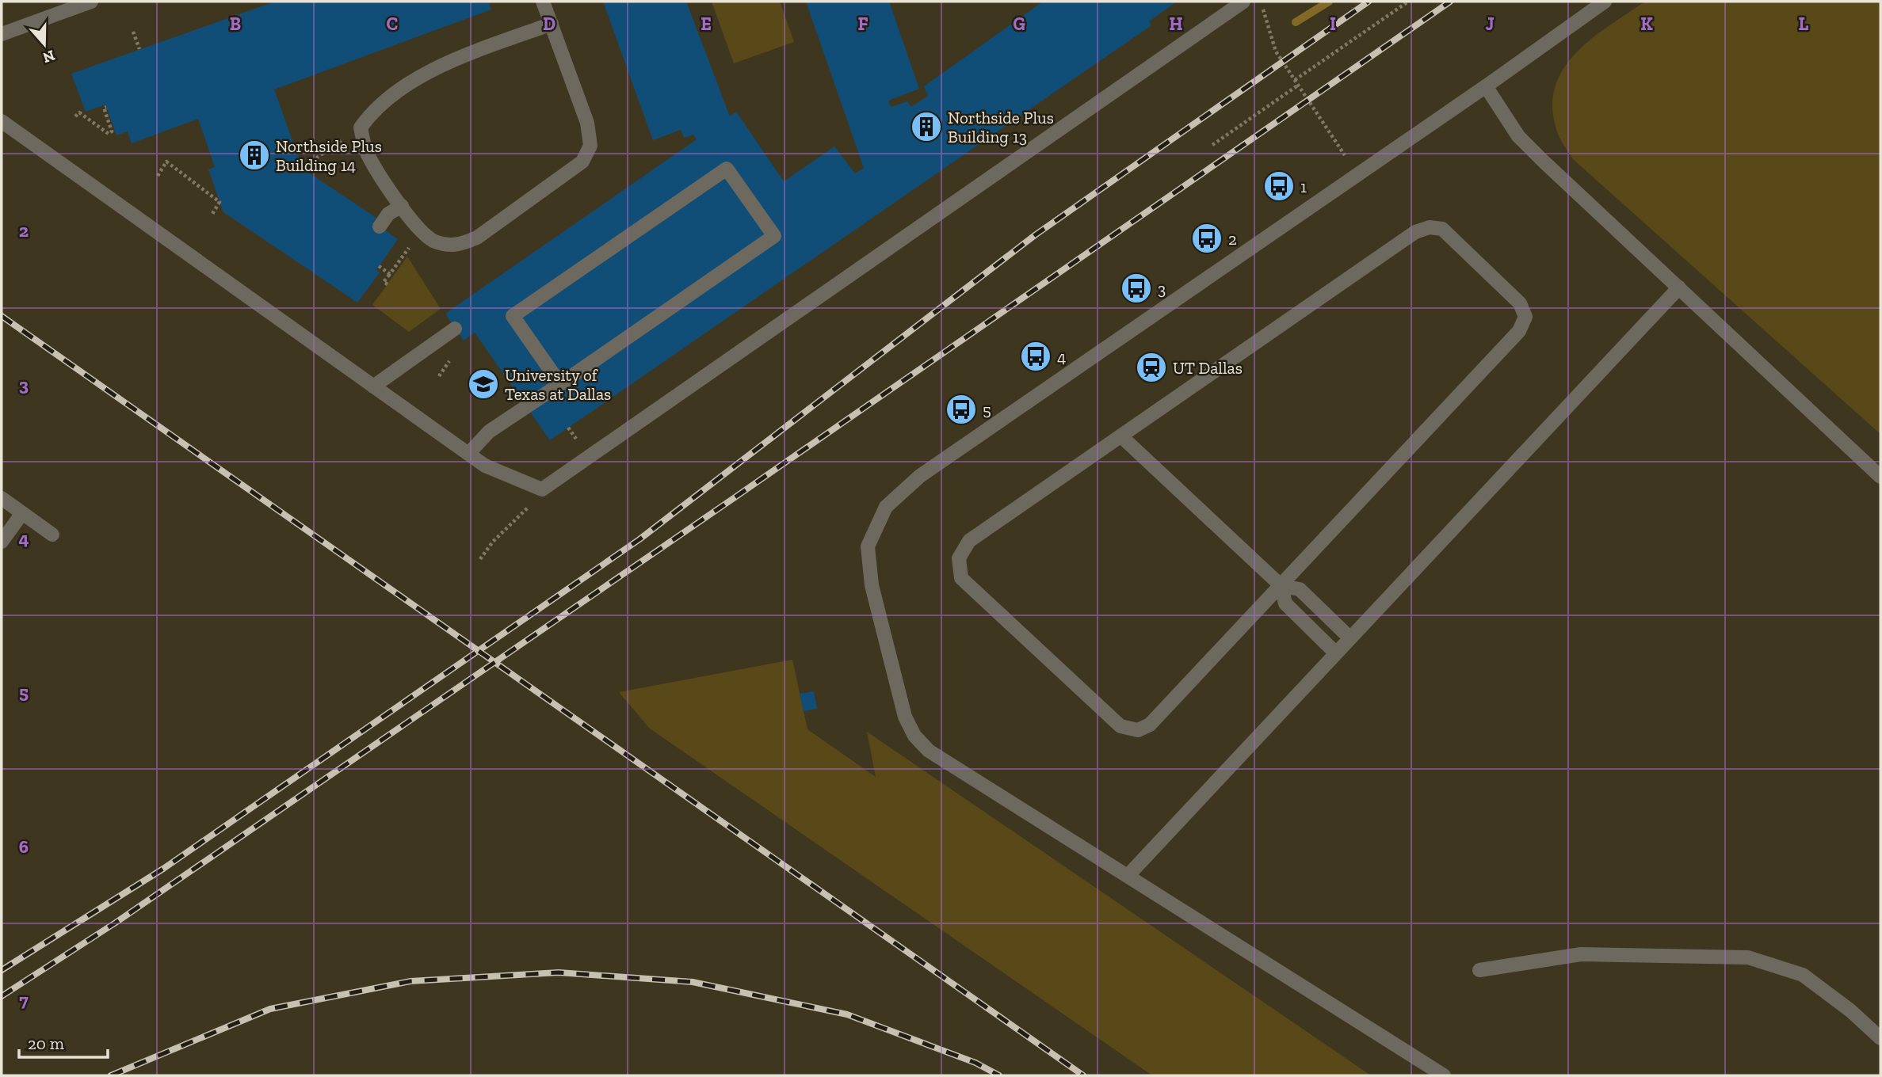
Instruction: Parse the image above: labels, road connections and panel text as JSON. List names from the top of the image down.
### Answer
{
  "places": {
    "building": ["Northside Plus Building 13", "Northside Plus Building 14"],
    "bus stop": [
      "1",
      "2",
      "3",
      "4",
      "5"
    ],
    "station": ["UT Dallas"],
    "school or university": ["University of Texas at Dallas"]
  },
  "scale_bar": "20 m",
  "north": "bottom",
  "grid": {
    "columns": [
      "B",
      "C",
      "D",
      "E",
      "F",
      "G",
      "H",
      "I",
      "J",
      "K",
      "L"
    ],
    "rows": [
      "2",
      "3",
      "4",
      "5",
      "6",
      "7"
    ]
  }
}
